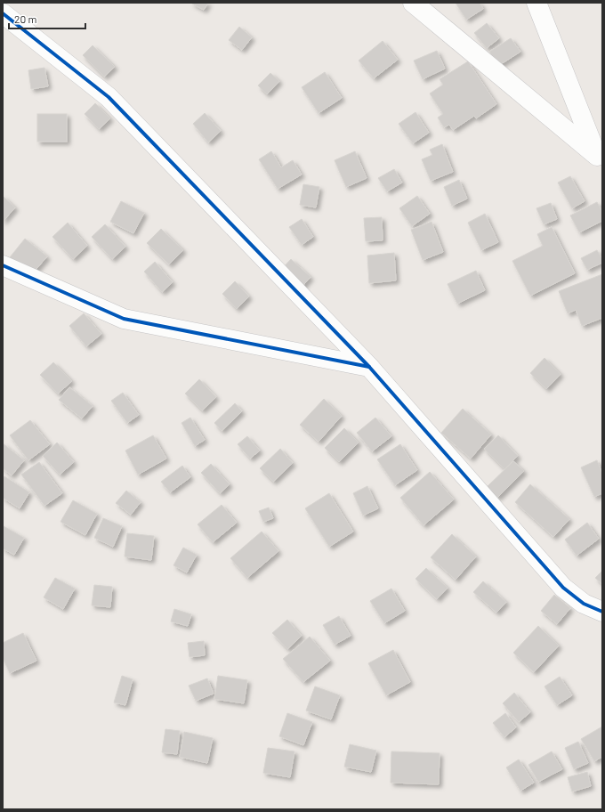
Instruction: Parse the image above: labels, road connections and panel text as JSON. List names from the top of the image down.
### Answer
{
  "scale_bar": "20 m"
}
